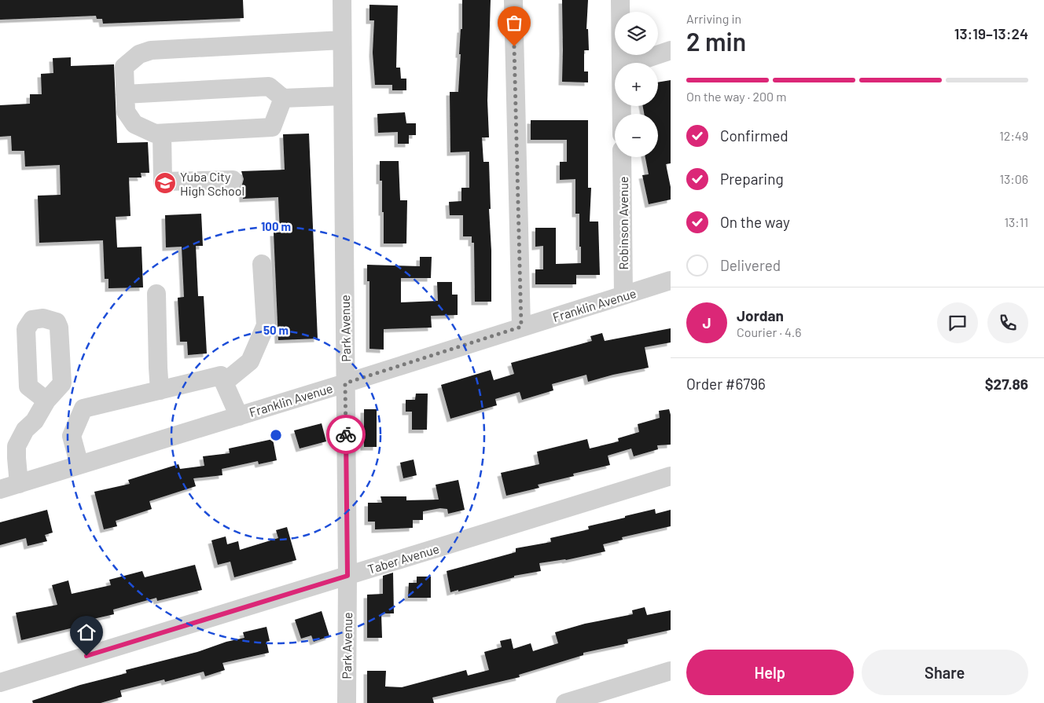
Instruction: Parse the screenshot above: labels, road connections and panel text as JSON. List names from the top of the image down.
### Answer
{
  "streets": {
    "street": [
      "Robinson Avenue",
      "Franklin Avenue",
      "Park Avenue",
      "Taber Avenue"
    ]
  },
  "crossings": [
    ["Robinson Avenue", "Franklin Avenue"],
    ["Franklin Avenue", "Park Avenue"],
    ["Park Avenue", "Taber Avenue"]
  ],
  "places": {
    "school or university": ["Yuba City High School"]
  },
  "page": {
    "heading": ["2 min", "Arriving in", "13:19–13:24"],
    "panel": [
      "Jordan",
      "Courier · 4.6",
      "Order #6796",
      "$27.86"
    ],
    "map_buttons": ["+", "−"],
    "bar": "On the way · 200 m",
    "list": [
      ["Confirmed", "12:49"],
      ["Preparing", "13:06"],
      ["On the way", "13:11"],
      "Delivered"
    ],
    "round": "J",
    "buttons": ["Help", "Share"]
  },
  "rings": ["100 m", "50 m"]
}
